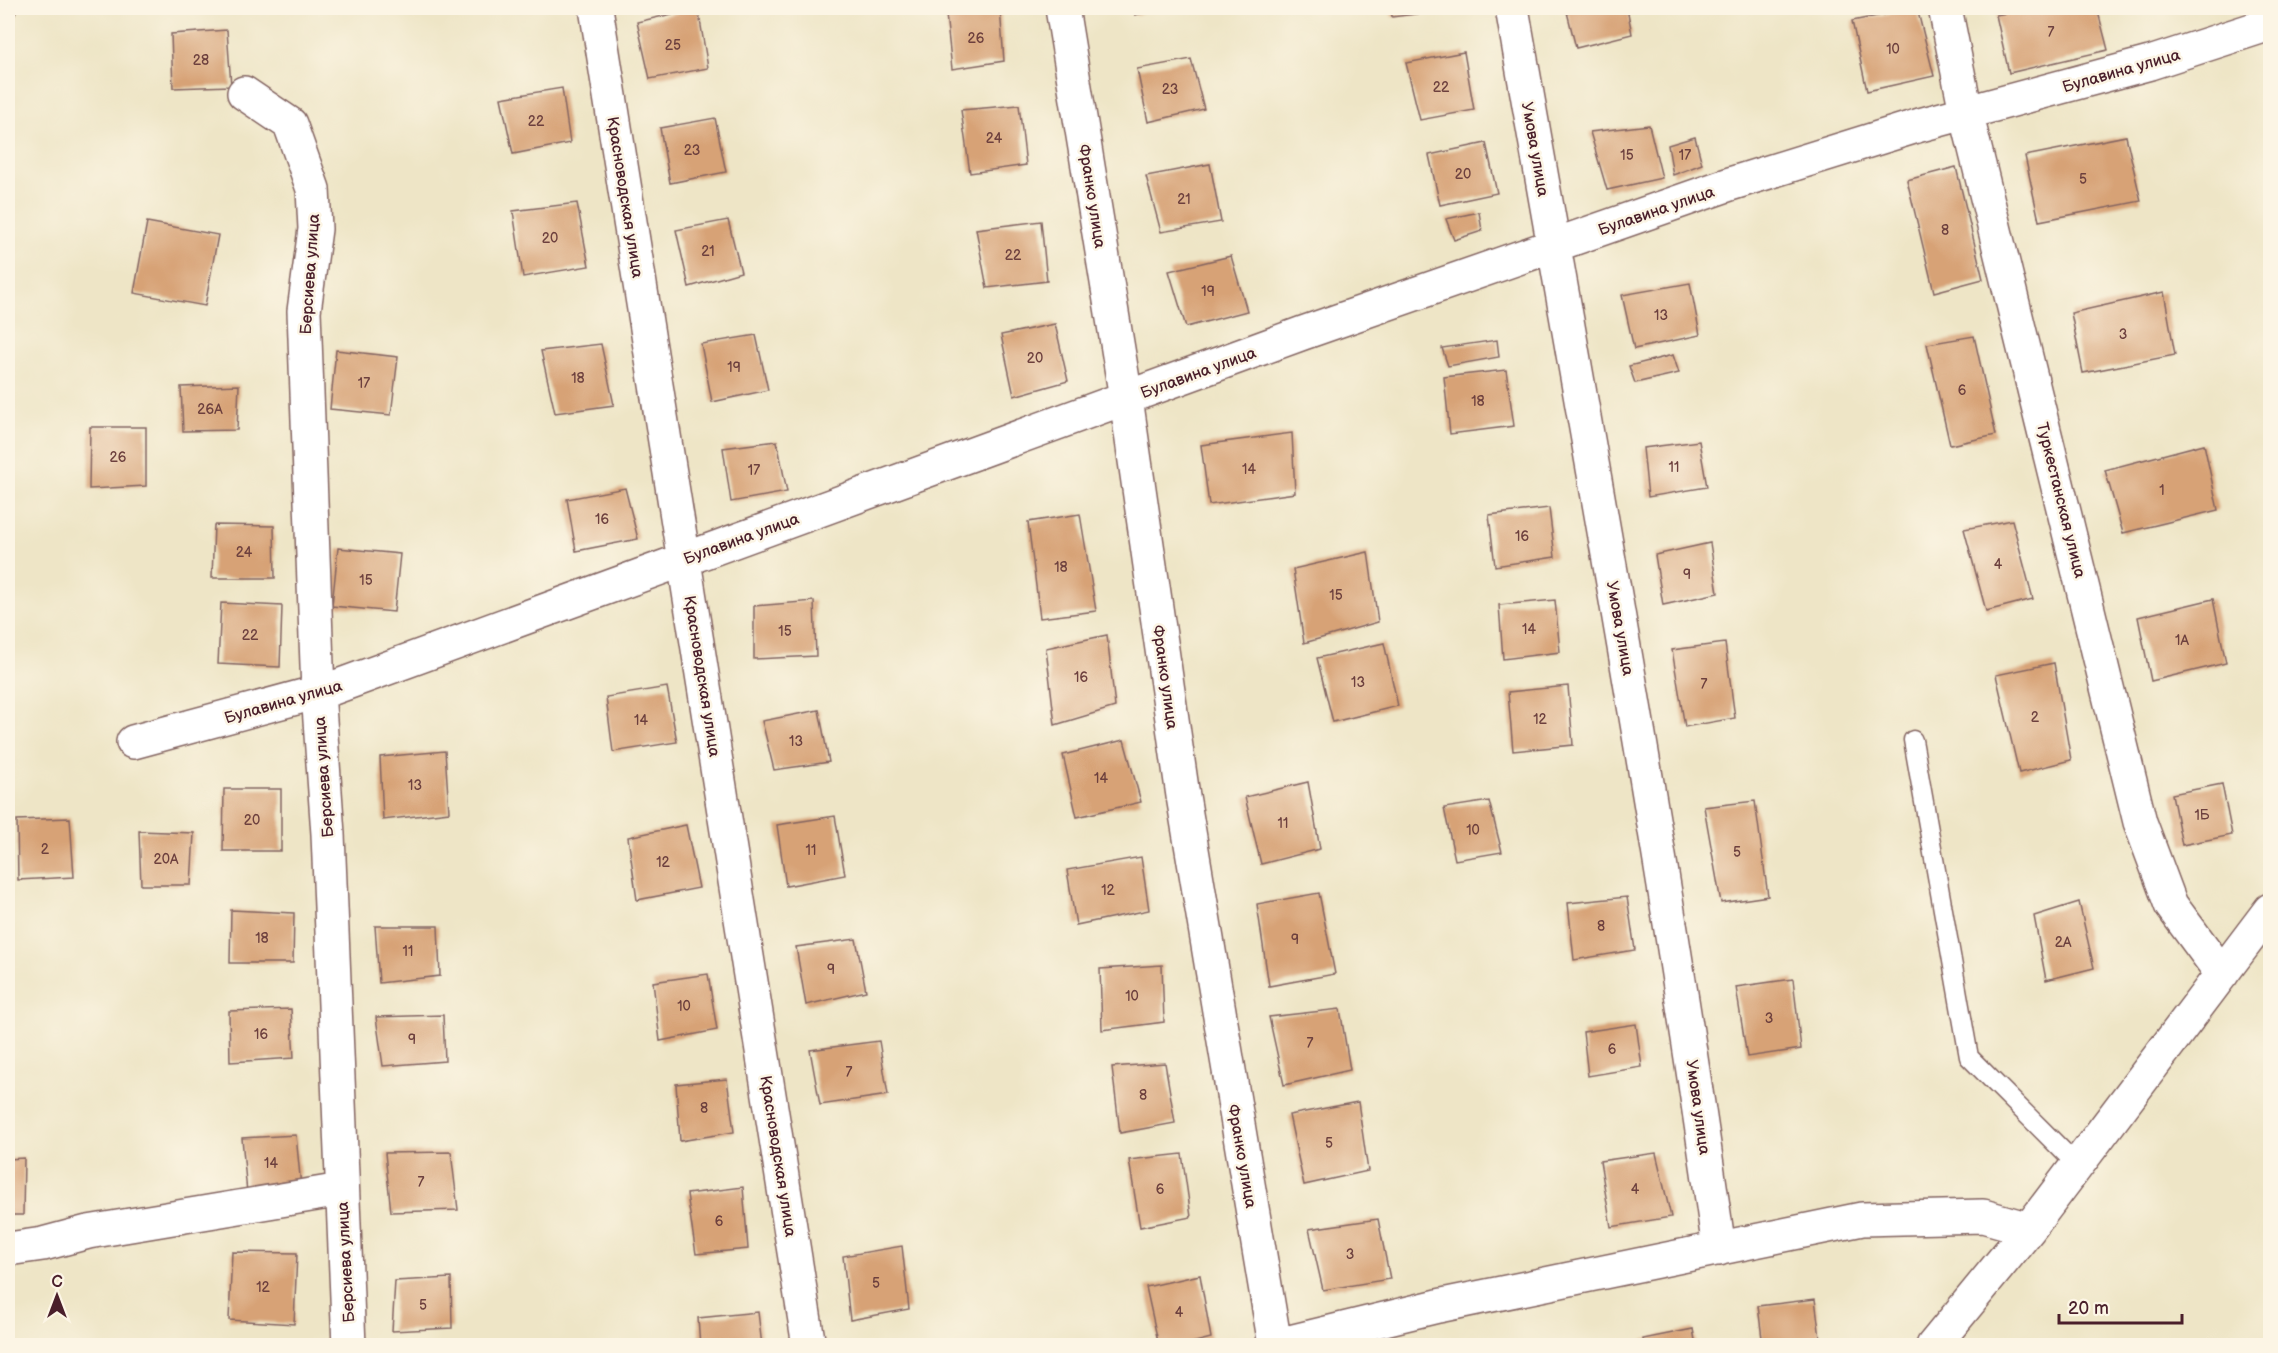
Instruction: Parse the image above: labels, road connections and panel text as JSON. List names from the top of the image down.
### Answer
{
  "streets": {
    "street": [
      "Булавина улица",
      "Умова улица",
      "Франко улица",
      "Красноводская улица",
      "Берсиева улица",
      "Туркестанская улица"
    ]
  },
  "crossings": [
    ["Булавина улица", "Умова улица"],
    ["Булавина улица", "Франко улица"],
    ["Булавина улица", "Красноводская улица"],
    ["Булавина улица", "Берсиева улица"],
    ["Булавина улица", "Туркестанская улица"]
  ],
  "house_numbers": [
    "7",
    "26",
    "25",
    "10",
    "28",
    "22",
    "23",
    "22",
    "24",
    "23",
    "15",
    "17",
    "20",
    "5",
    "21",
    "8",
    "20",
    "21",
    "22",
    "19",
    "13",
    "3",
    "20",
    "19",
    "18",
    "17",
    "6",
    "18",
    "26А",
    "26",
    "11",
    "14",
    "17",
    "1",
    "16",
    "16",
    "24",
    "4",
    "18",
    "9",
    "15",
    "15",
    "14",
    "15",
    "22",
    "1А",
    "16",
    "13",
    "7",
    "2",
    "12",
    "14",
    "13",
    "14",
    "13",
    "1Б",
    "20",
    "11",
    "10",
    "2",
    "11",
    "5",
    "20А",
    "12",
    "12",
    "8",
    "18",
    "9",
    "2А",
    "11",
    "9",
    "10",
    "10",
    "3",
    "16",
    "9",
    "7",
    "6",
    "7",
    "8",
    "8",
    "5",
    "14",
    "7",
    "6",
    "4",
    "6",
    "3",
    "5",
    "12",
    "5",
    "4"
  ],
  "scale_bar": "20 m",
  "north": "top"
}
